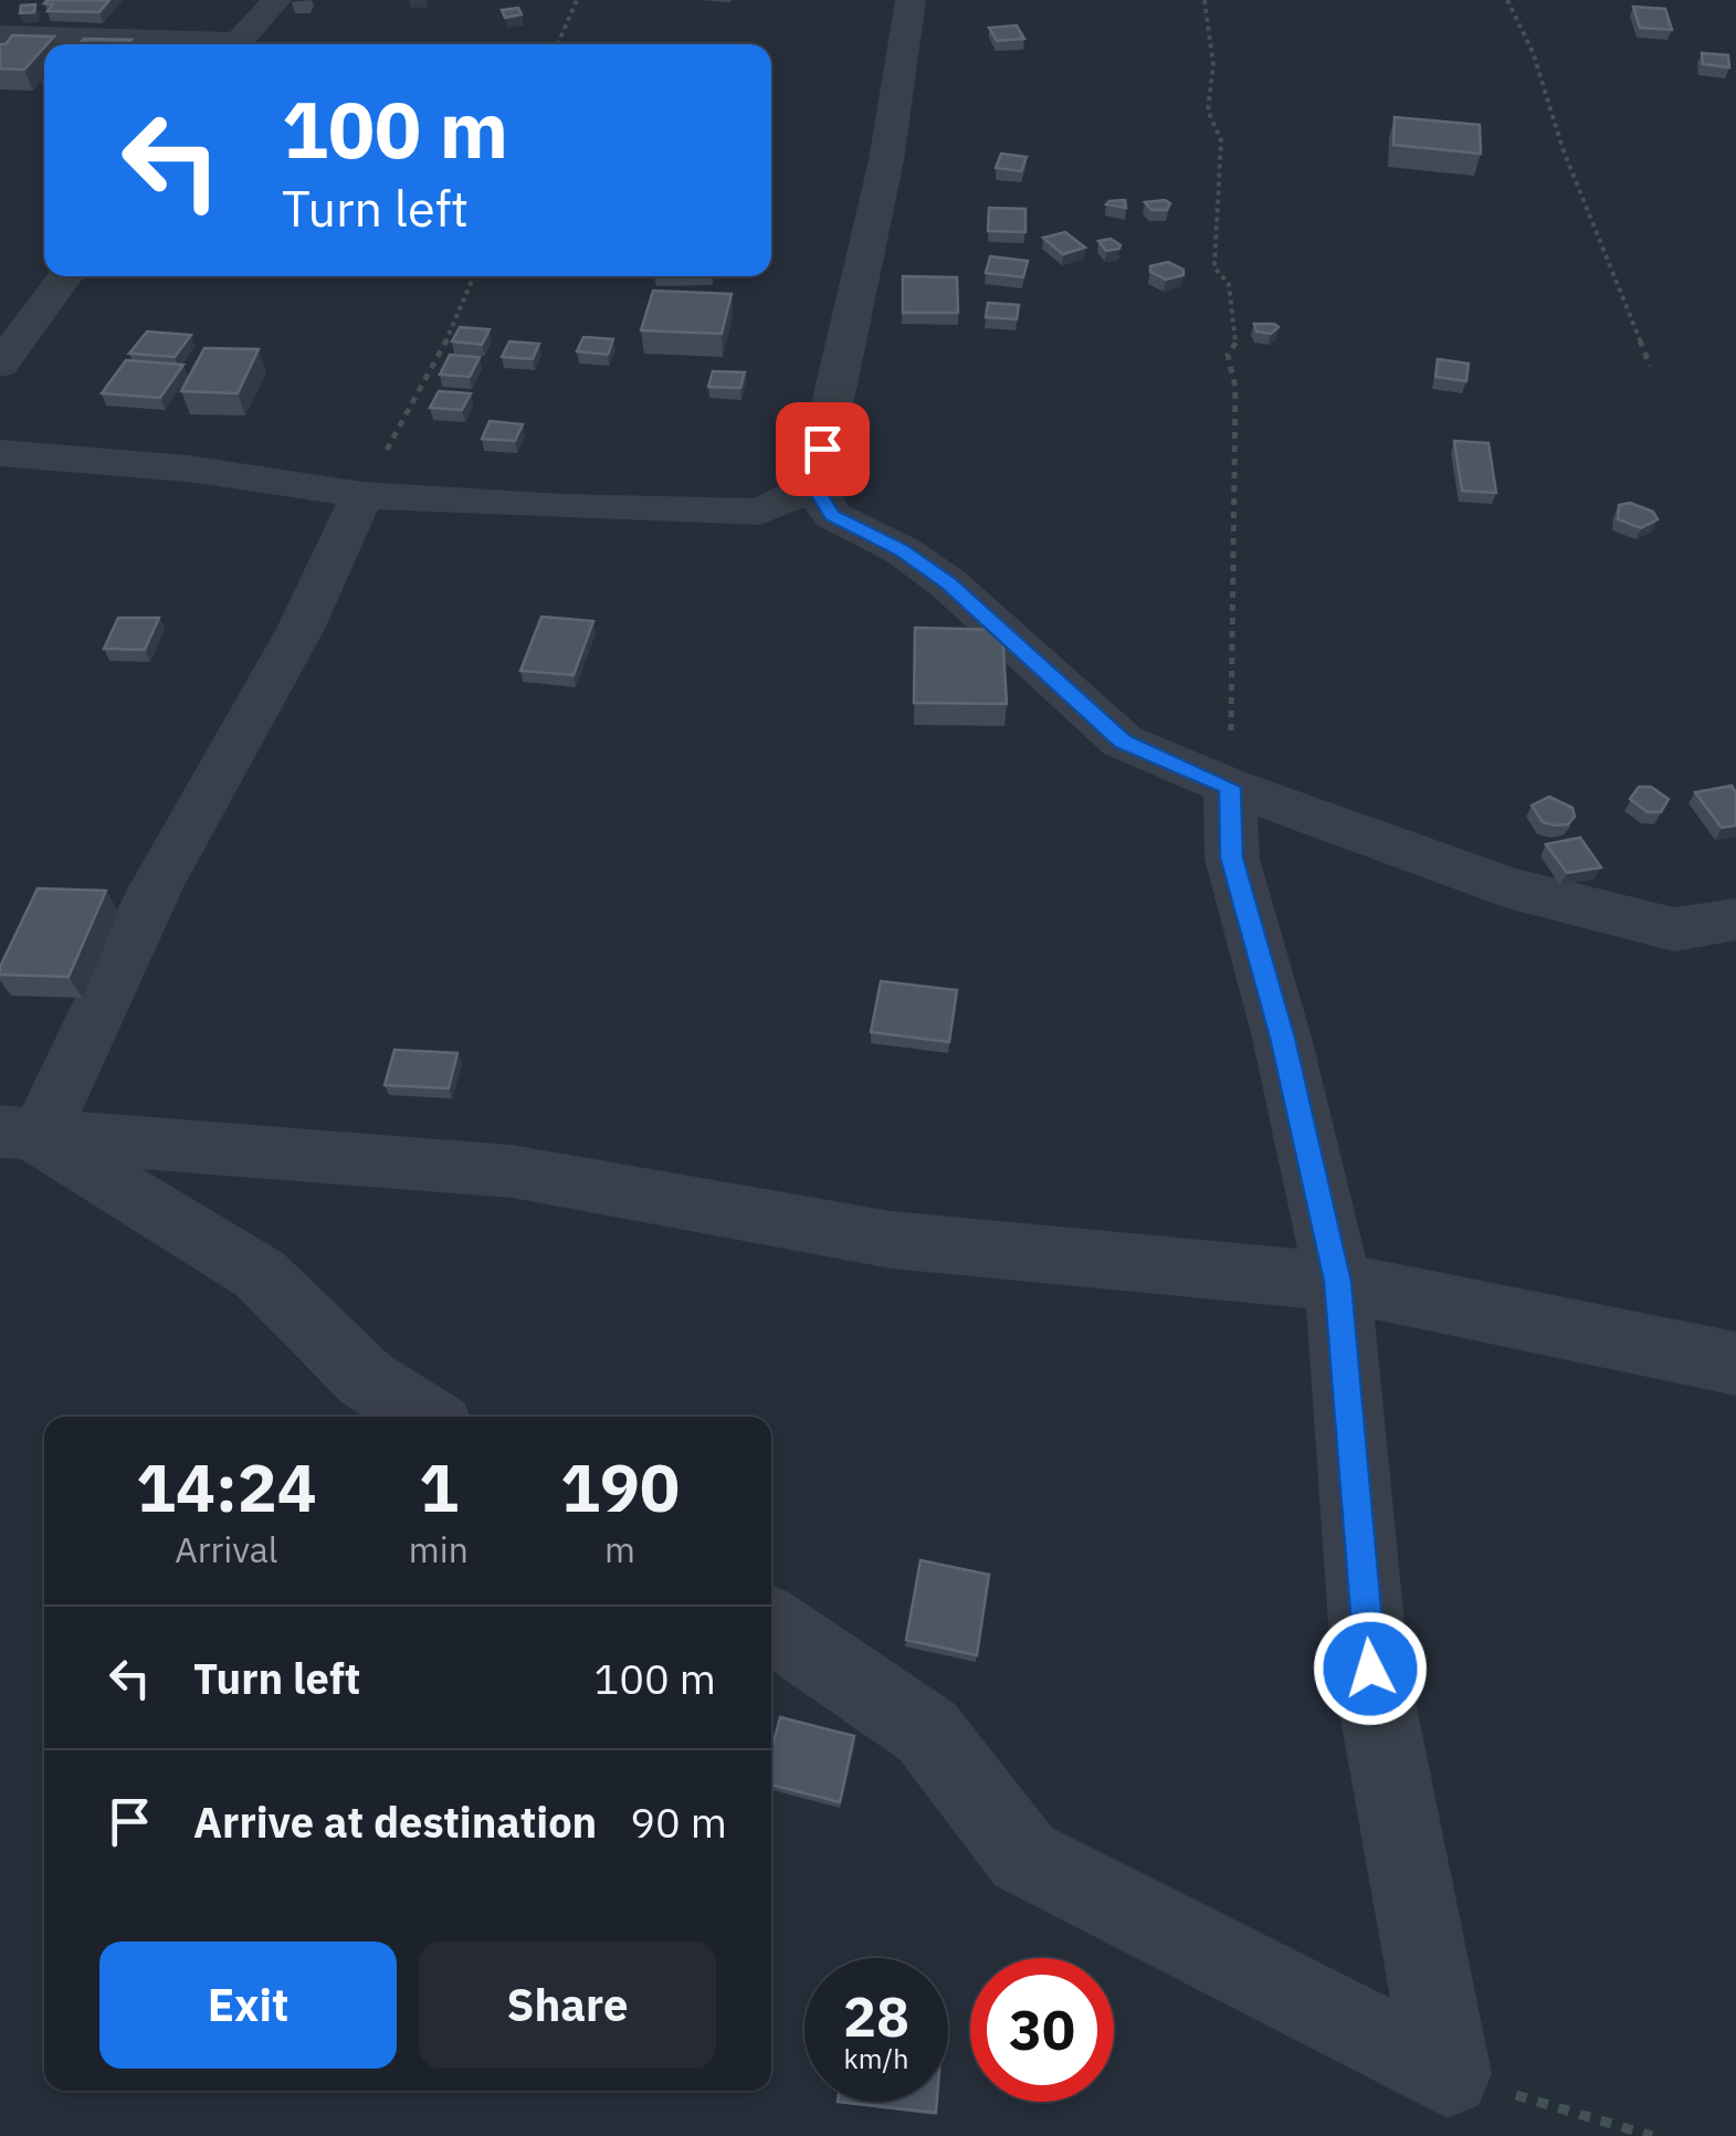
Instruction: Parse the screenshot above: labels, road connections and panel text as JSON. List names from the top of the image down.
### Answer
{
  "page": {
    "turn": ["100 m", "Turn left"],
    "eta": [
      "14:24",
      "Arrival",
      "1",
      "min",
      "190",
      "m"
    ],
    "list": [
      {
        "name": "Turn left",
        "value": "100 m"
      },
      {
        "name": "Arrive at destination",
        "value": "90 m"
      }
    ],
    "buttons": ["Exit", "Share"],
    "speed": "28 km/h",
    "limit": "30"
  }
}
